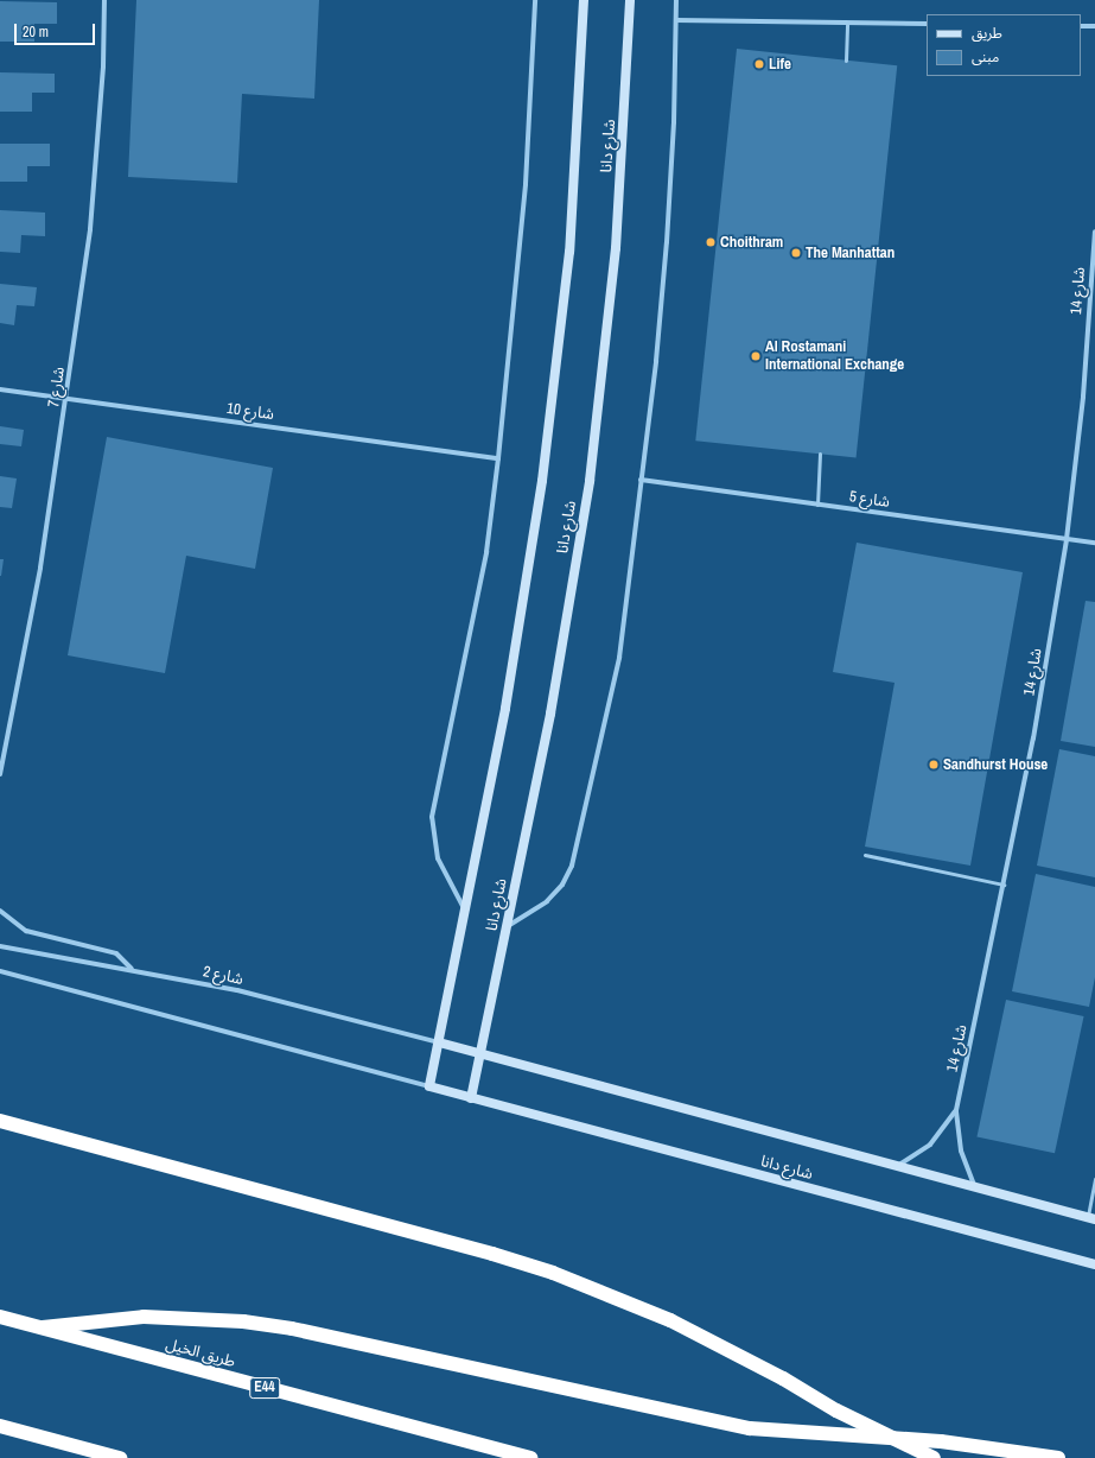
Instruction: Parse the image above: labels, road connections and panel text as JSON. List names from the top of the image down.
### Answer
{
  "streets": {
    "highway": ["طريق الخيل", "E44"],
    "street": [
      "شارع دانا",
      "شارع 14",
      "شارع 7",
      "شارع 10",
      "شارع 5",
      "شارع 2"
    ]
  },
  "crossings": [
    ["شارع دانا", "شارع 14"],
    ["شارع دانا", "شارع 2"],
    ["شارع 14", "شارع 5"],
    ["شارع 7", "شارع 10"]
  ],
  "places": [
    "Life",
    "Choithram",
    "The Manhattan",
    "Al Rostamani International Exchange",
    "Sandhurst House"
  ],
  "legend": ["طريق", "مبنى"],
  "scale_bar": "20 m"
}
